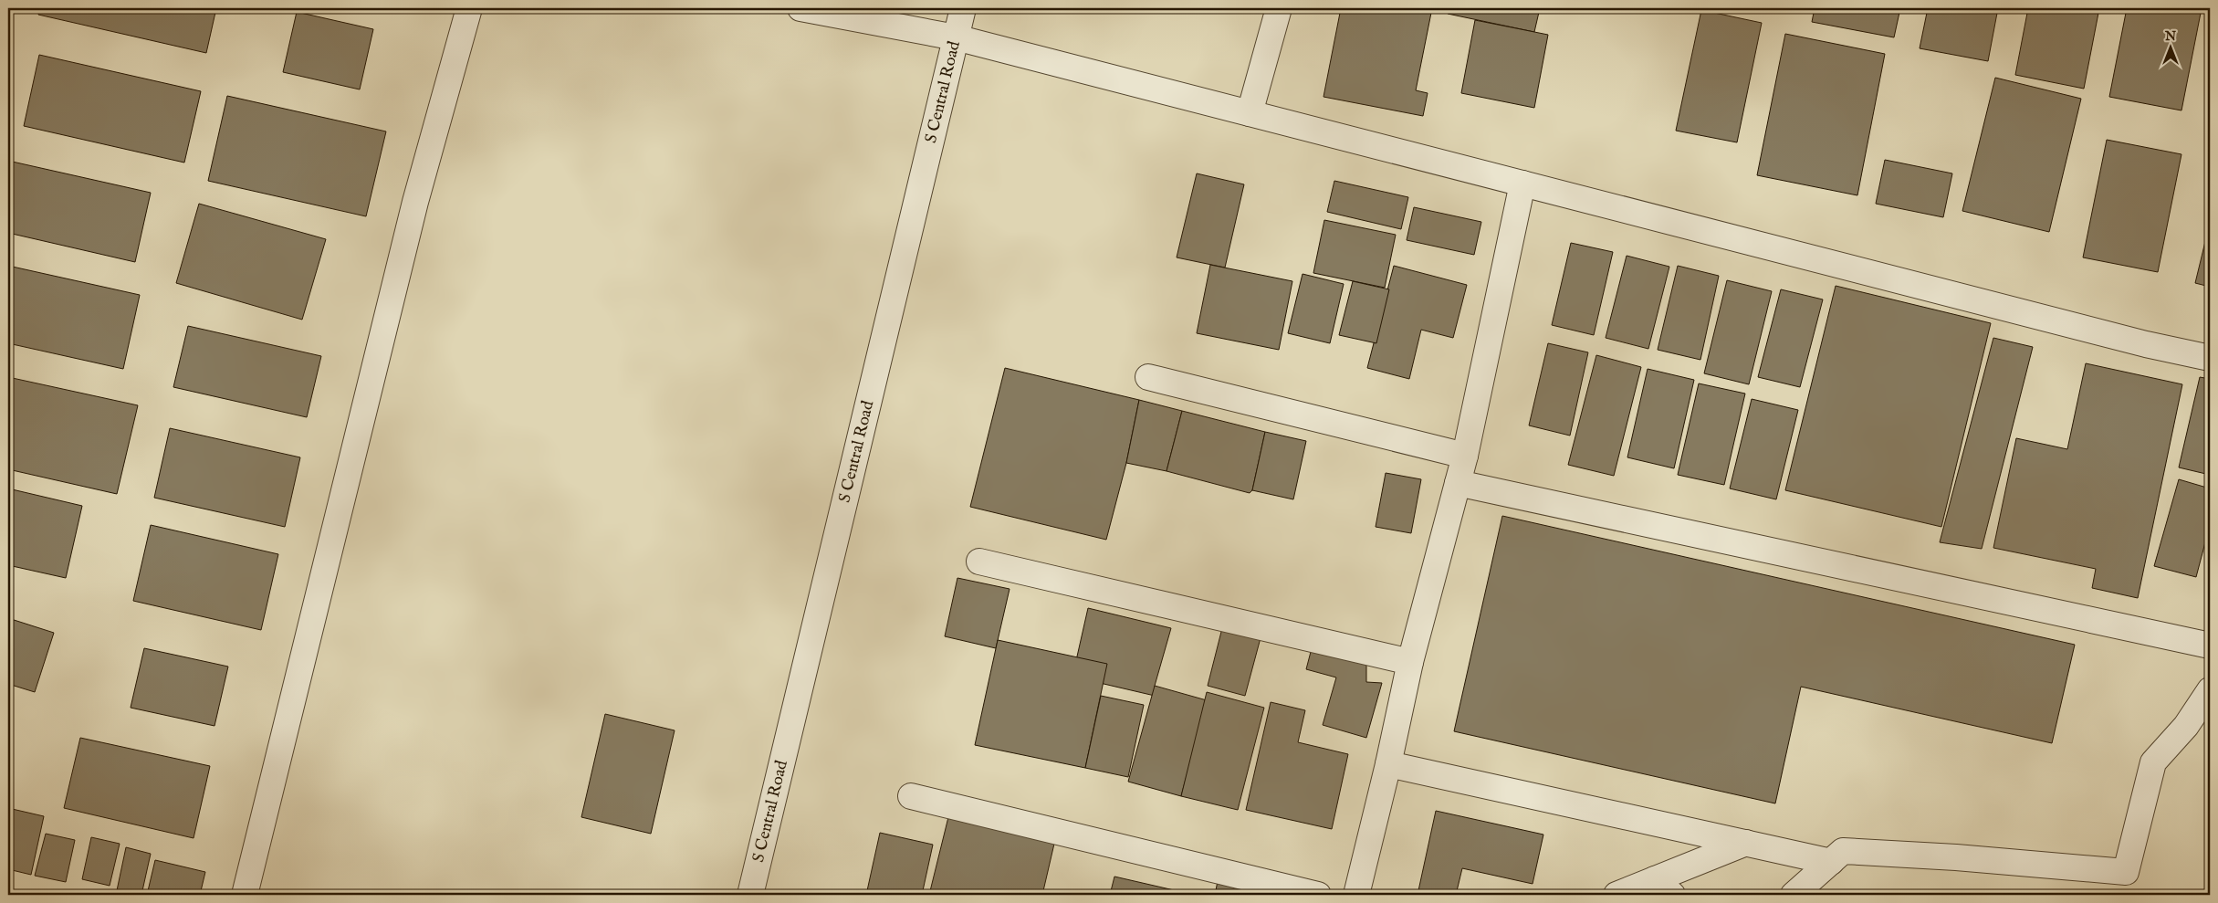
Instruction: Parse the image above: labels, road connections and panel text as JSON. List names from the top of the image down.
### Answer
{
  "streets": {
    "street": ["S Central Road"]
  },
  "north": "top"
}
